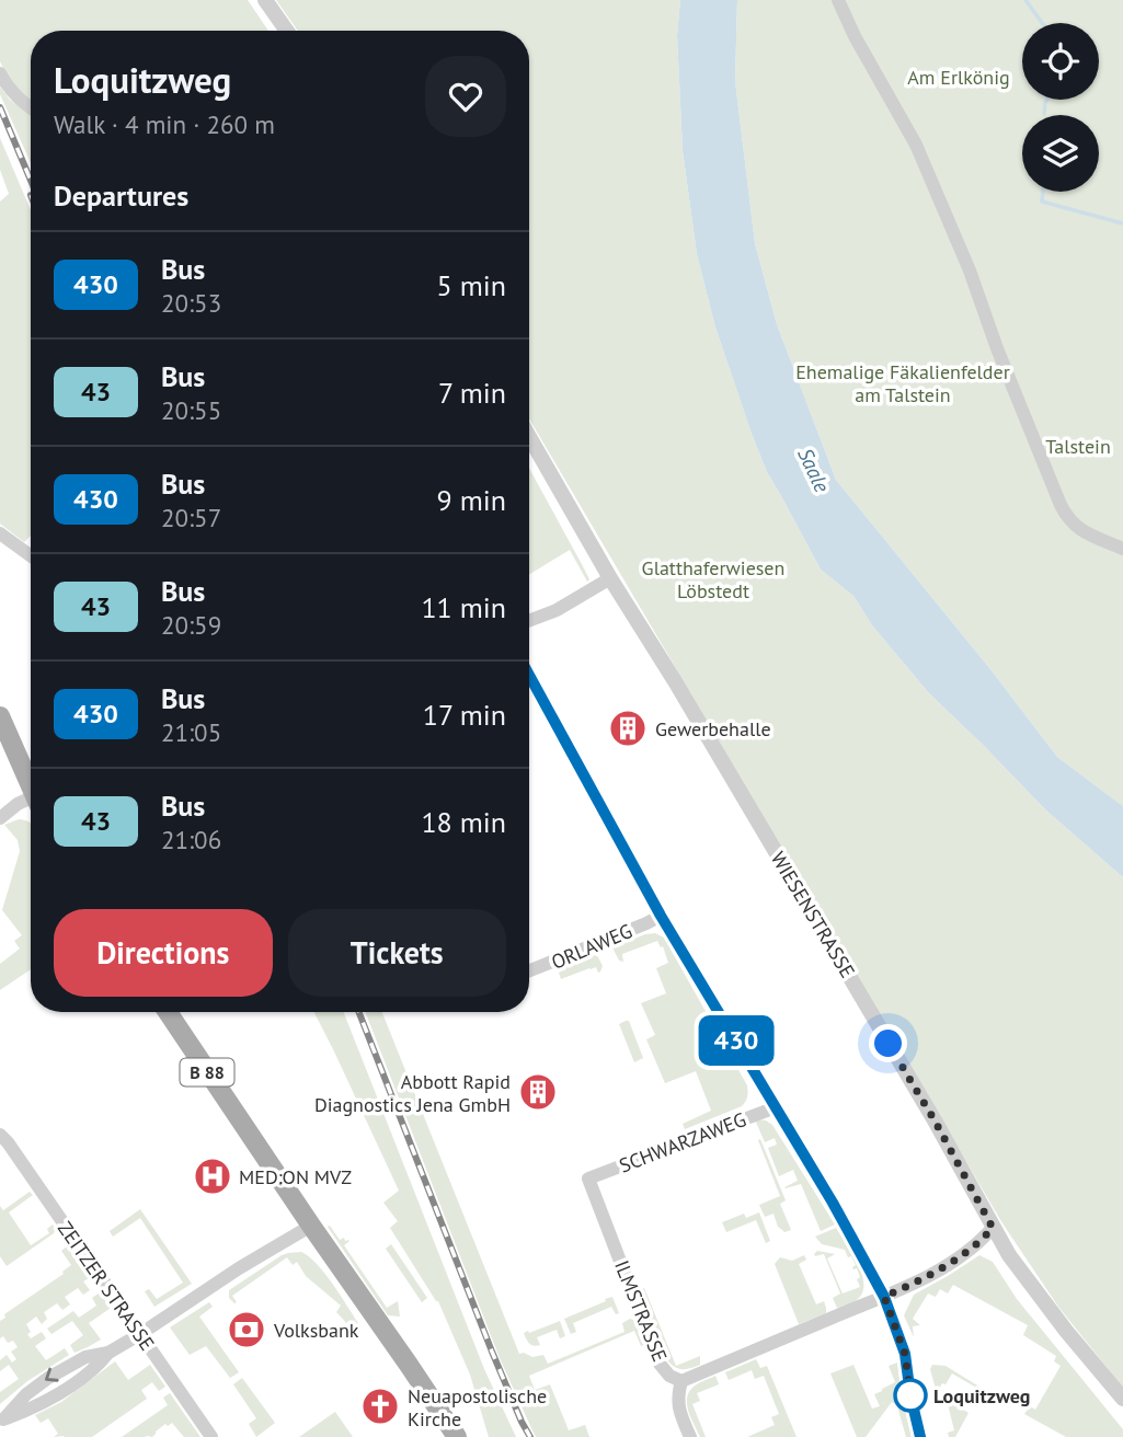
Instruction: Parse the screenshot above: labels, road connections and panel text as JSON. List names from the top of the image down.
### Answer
{
  "streets": {
    "main road": ["B 88"],
    "street": [
      "WIESENSTRASSE",
      "ORLAWEG",
      "SCHWARZAWEG",
      "ZEITZER STRASSE",
      "ILMSTRASSE"
    ]
  },
  "crossings": [
    ["SCHWARZAWEG", "ILMSTRASSE"]
  ],
  "water": ["Saale"],
  "parks": [
    "Am Erlkönig",
    "Ehemalige Fäkalienfelder am Talstein",
    "Talstein",
    "Glatthaferwiesen Löbstedt"
  ],
  "places": {
    "building": ["Gewerbehalle", "Abbott Rapid Diagnostics Jena GmbH"],
    "hospital": ["MED:ON MVZ"],
    "bank": ["Volksbank"],
    "other": ["Loquitzweg"],
    "church": ["Neuapostolische Kirche"]
  },
  "lines": ["bus line 430"],
  "page": {
    "on_map": "430",
    "heading": [
      ["Loquitzweg", "Walk · 4 min · 260 m"],
      "Departures"
    ],
    "list": [
      {
        "mark": "430",
        "name": "Bus",
        "note": "20:53",
        "value": "5 min"
      },
      {
        "mark": "43",
        "name": "Bus",
        "note": "20:55",
        "value": "7 min"
      },
      {
        "mark": "430",
        "name": "Bus",
        "note": "20:57",
        "value": "9 min"
      },
      {
        "mark": "43",
        "name": "Bus",
        "note": "20:59",
        "value": "11 min"
      },
      {
        "mark": "430",
        "name": "Bus",
        "note": "21:05",
        "value": "17 min"
      },
      {
        "mark": "43",
        "name": "Bus",
        "note": "21:06",
        "value": "18 min"
      }
    ],
    "buttons": ["Directions", "Tickets"]
  }
}
